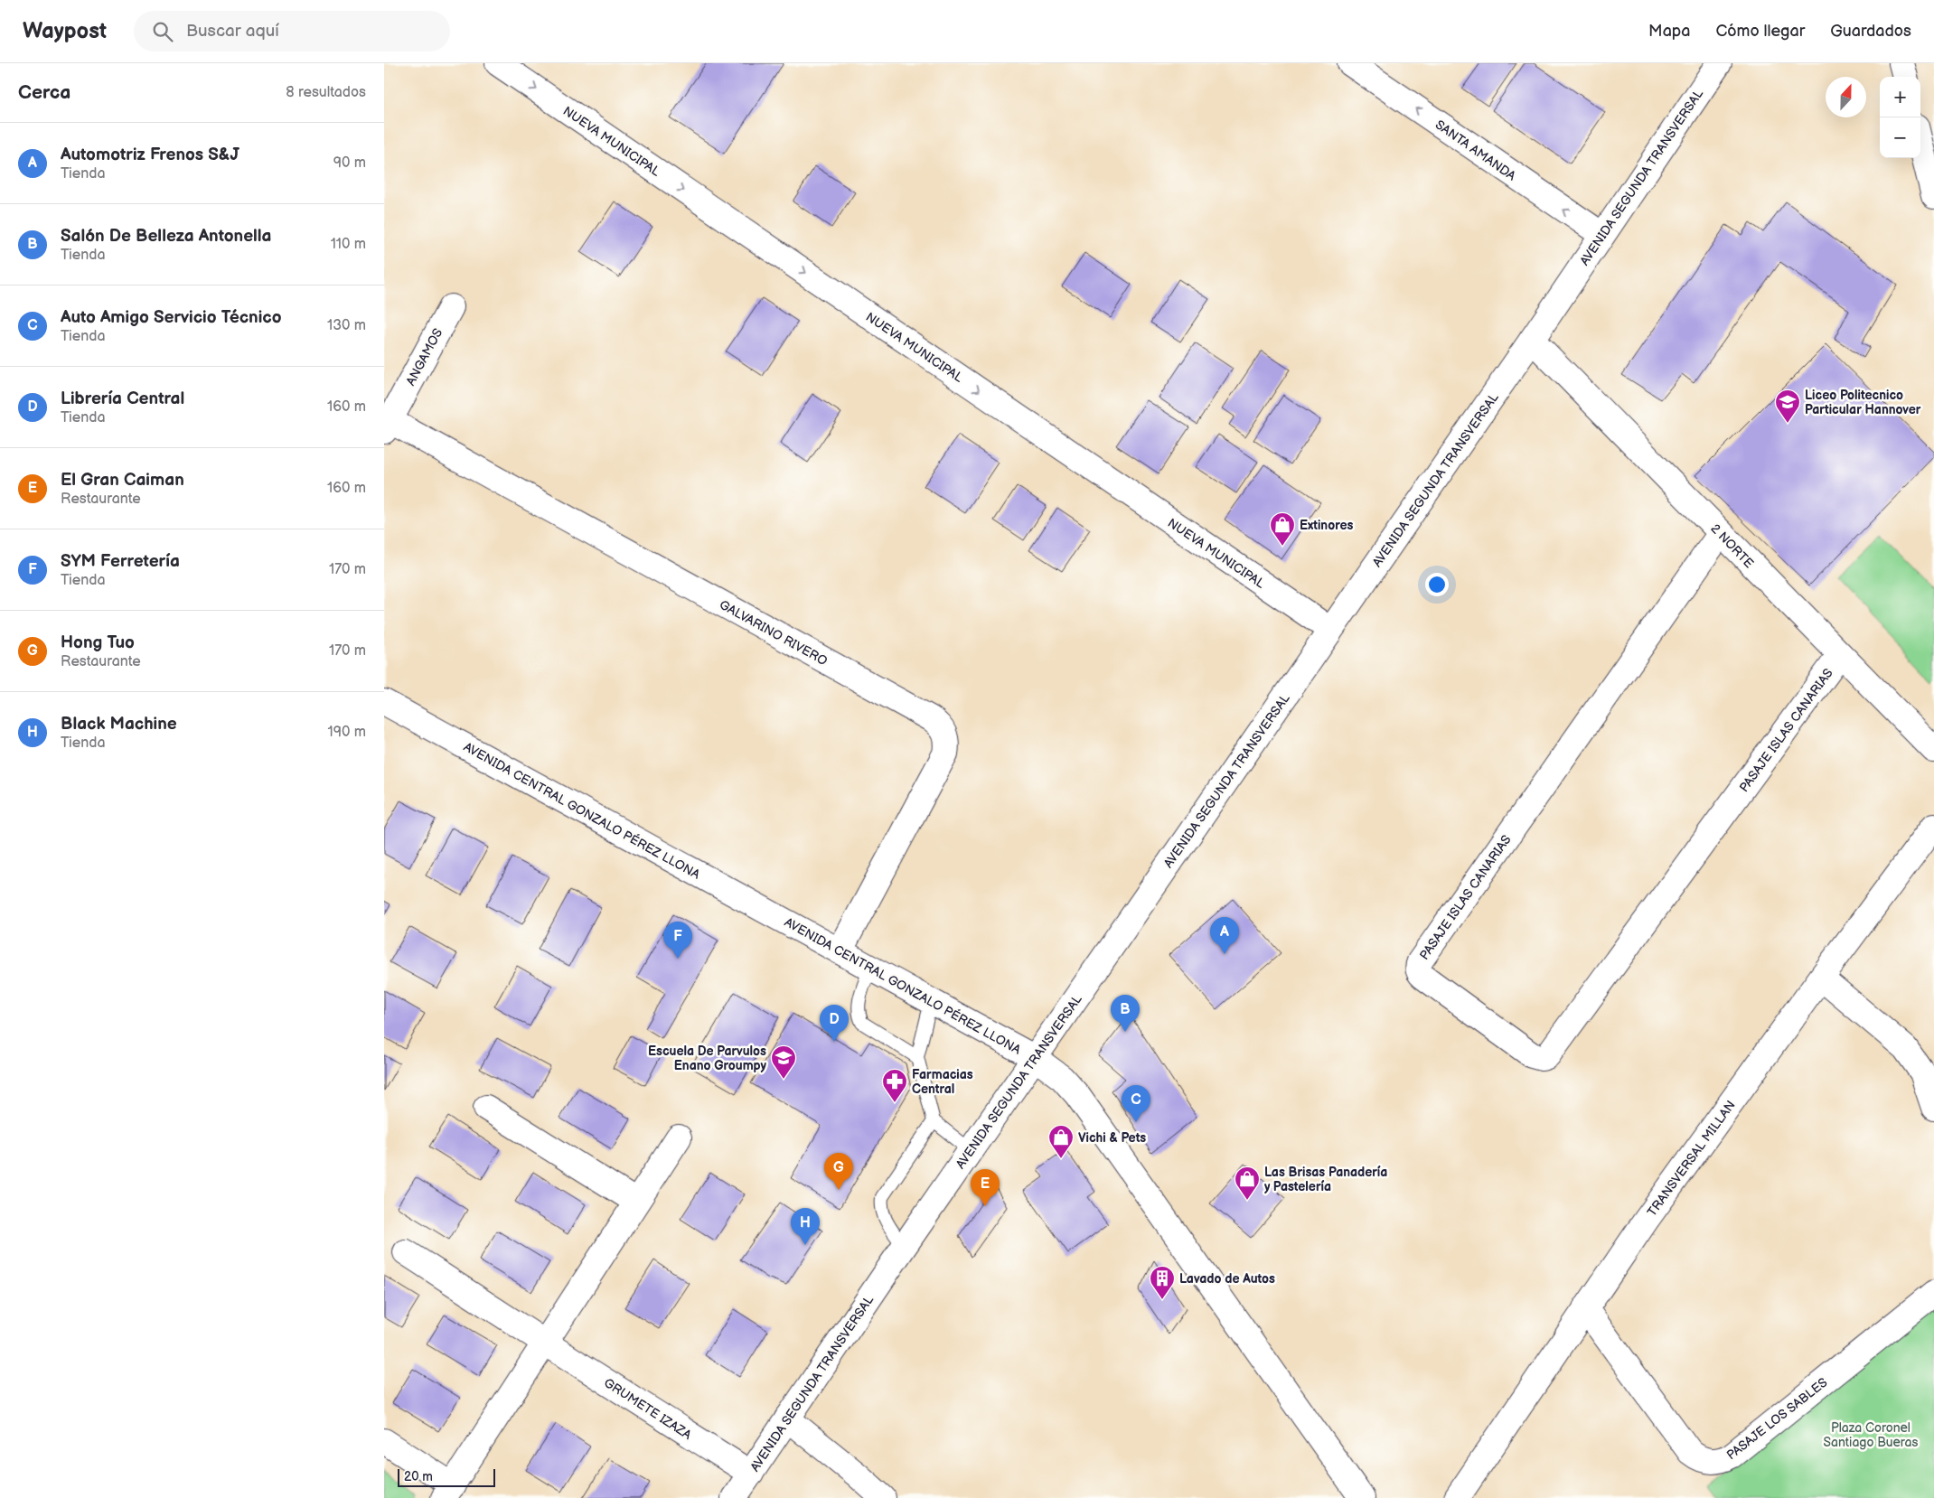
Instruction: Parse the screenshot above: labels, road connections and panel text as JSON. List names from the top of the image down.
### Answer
{
  "streets": {
    "street": [
      "NUEVA MUNICIPAL",
      "SANTA AMANDA",
      "AVENIDA SEGUNDA TRANSVERSAL",
      "ANGAMOS",
      "2 NORTE",
      "GALVARINO RIVERO",
      "PASAJE ISLAS CANARIAS",
      "AVENIDA CENTRAL GONZALO PÉREZ LLONA",
      "TRANSVERSAL MILLAN",
      "GRUMETE IZAZA",
      "PASAJE LOS SABLES"
    ]
  },
  "crossings": [
    ["NUEVA MUNICIPAL", "AVENIDA SEGUNDA TRANSVERSAL"],
    ["SANTA AMANDA", "AVENIDA SEGUNDA TRANSVERSAL"],
    ["AVENIDA SEGUNDA TRANSVERSAL", "2 NORTE"],
    ["AVENIDA SEGUNDA TRANSVERSAL", "AVENIDA CENTRAL GONZALO PÉREZ LLONA"],
    ["AVENIDA SEGUNDA TRANSVERSAL", "GRUMETE IZAZA"],
    ["ANGAMOS", "GALVARINO RIVERO"],
    ["2 NORTE", "PASAJE ISLAS CANARIAS"],
    ["GALVARINO RIVERO", "AVENIDA CENTRAL GONZALO PÉREZ LLONA"],
    ["TRANSVERSAL MILLAN", "PASAJE LOS SABLES"]
  ],
  "one_way": ["NUEVA MUNICIPAL", "SANTA AMANDA"],
  "parks": ["Plaza Coronel Santiago Bueras"],
  "places": {
    "school or university": ["Liceo Politecnico Particular Hannover", "Escuela De Parvulos Enano Groumpy"],
    "shop": ["Extinores", "Vichi & Pets", "Las Brisas Panadería y Pastelería"],
    "pharmacy": ["Farmacias Central"],
    "building": ["Lavado de Autos"]
  },
  "scale_bar": "20 m",
  "north": "top",
  "page": {
    "header": "Waypost",
    "search": "Buscar aquí",
    "nav": ["Mapa", "Cómo llegar", "Guardados"],
    "heading": ["Cerca", "8 resultados"],
    "map_buttons": ["+", "−"],
    "list": [
      {
        "mark": "A",
        "name": "Automotriz Frenos S&J",
        "note": "Tienda",
        "value": "90 m"
      },
      {
        "mark": "B",
        "name": "Salón De Belleza Antonella",
        "note": "Tienda",
        "value": "110 m"
      },
      {
        "mark": "C",
        "name": "Auto Amigo Servicio Técnico",
        "note": "Tienda",
        "value": "130 m"
      },
      {
        "mark": "D",
        "name": "Librería Central",
        "note": "Tienda",
        "value": "160 m"
      },
      {
        "mark": "E",
        "name": "El Gran Caiman",
        "note": "Restaurante",
        "value": "160 m"
      },
      {
        "mark": "F",
        "name": "SYM Ferretería",
        "note": "Tienda",
        "value": "170 m"
      },
      {
        "mark": "G",
        "name": "Hong Tuo",
        "note": "Restaurante",
        "value": "170 m"
      },
      {
        "mark": "H",
        "name": "Black Machine",
        "note": "Tienda",
        "value": "190 m"
      }
    ],
    "pins": [
      "A",
      "F",
      "B",
      "D",
      "C",
      "G",
      "E",
      "H"
    ],
    "scale": "20 m"
  }
}
